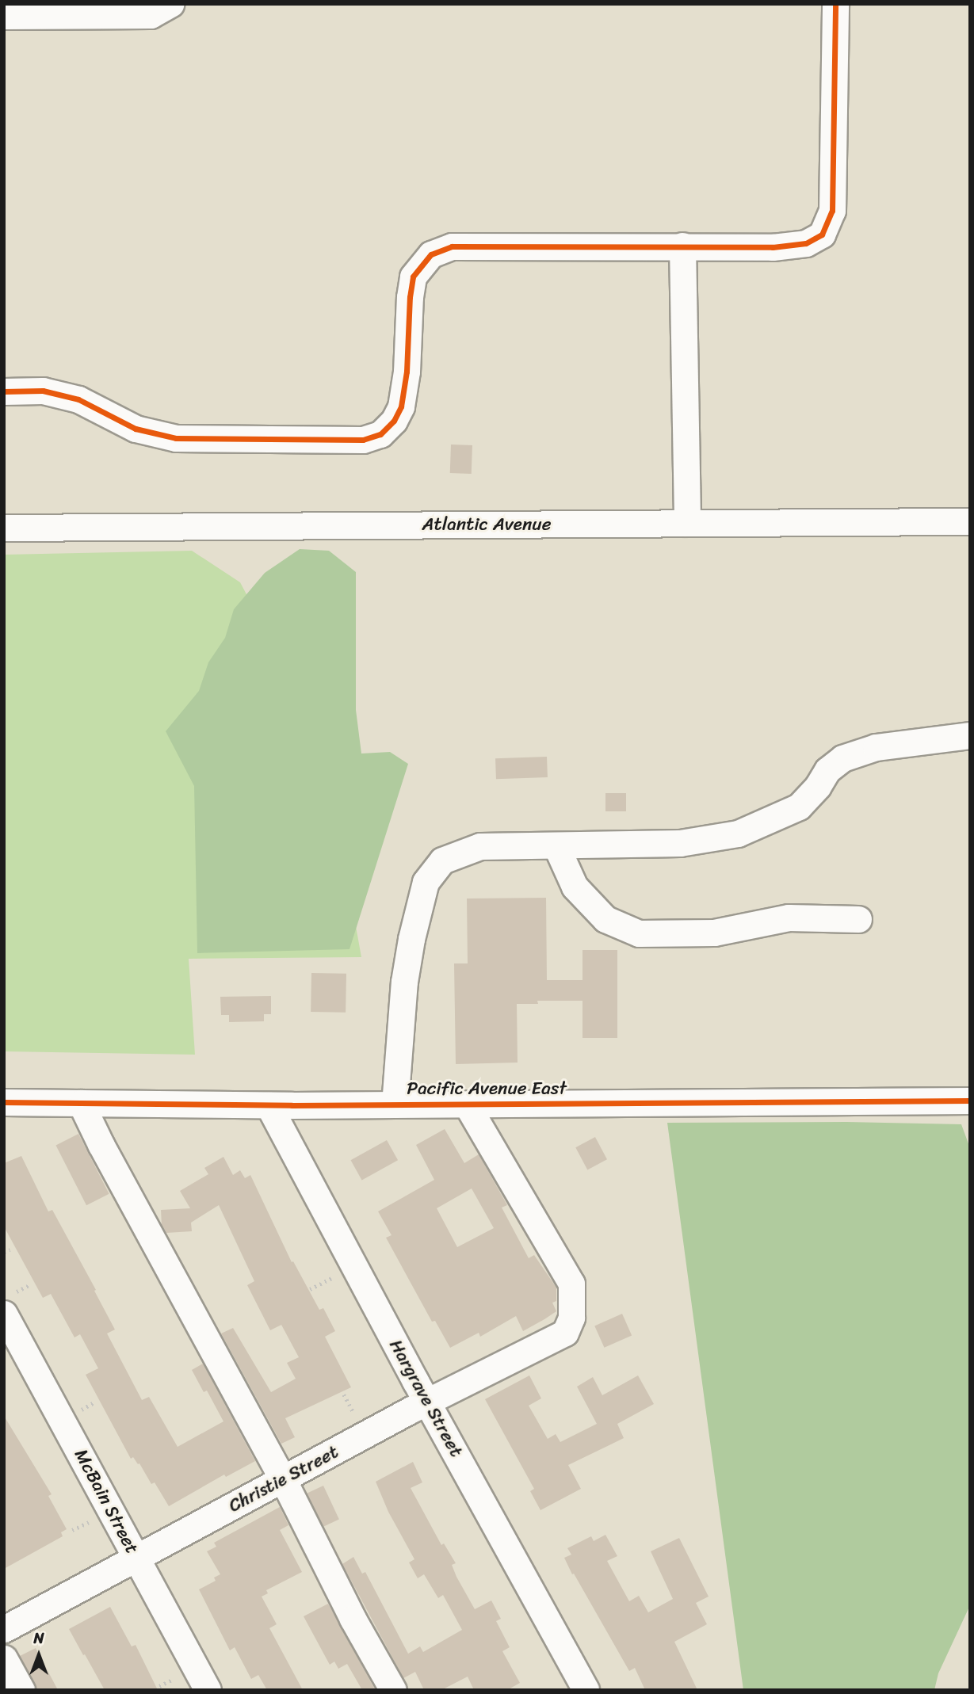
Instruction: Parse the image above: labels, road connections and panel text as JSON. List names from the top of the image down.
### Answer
{
  "streets": {
    "street": [
      "Atlantic Avenue",
      "Pacific Avenue East",
      "Hargrave Street",
      "Christie Street",
      "McBain Street"
    ]
  },
  "crossings": [
    ["Pacific Avenue East", "Hargrave Street"],
    ["Pacific Avenue East", "Christie Street"],
    ["Hargrave Street", "Christie Street"],
    ["Christie Street", "McBain Street"]
  ],
  "north": "top"
}
